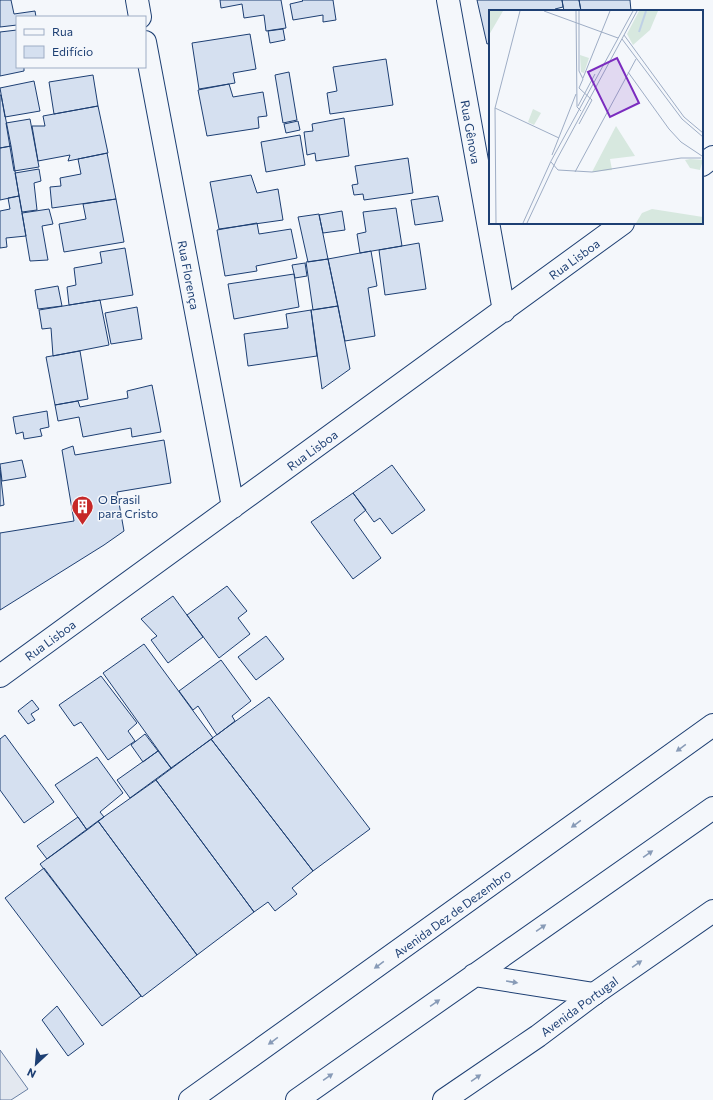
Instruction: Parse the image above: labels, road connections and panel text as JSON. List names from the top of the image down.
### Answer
{
  "streets": {
    "main road": [
      "Rua Gênova",
      "Rua Lisboa",
      "Rua Florença",
      "Avenida Dez de Dezembro",
      "Avenida Portugal"
    ]
  },
  "crossings": [
    ["Rua Gênova", "Rua Lisboa"],
    ["Rua Lisboa", "Rua Florença"]
  ],
  "places": {
    "building": ["O Brasil para Cristo"]
  },
  "legend": ["Rua", "Edifício"],
  "north": "bottom left"
}
